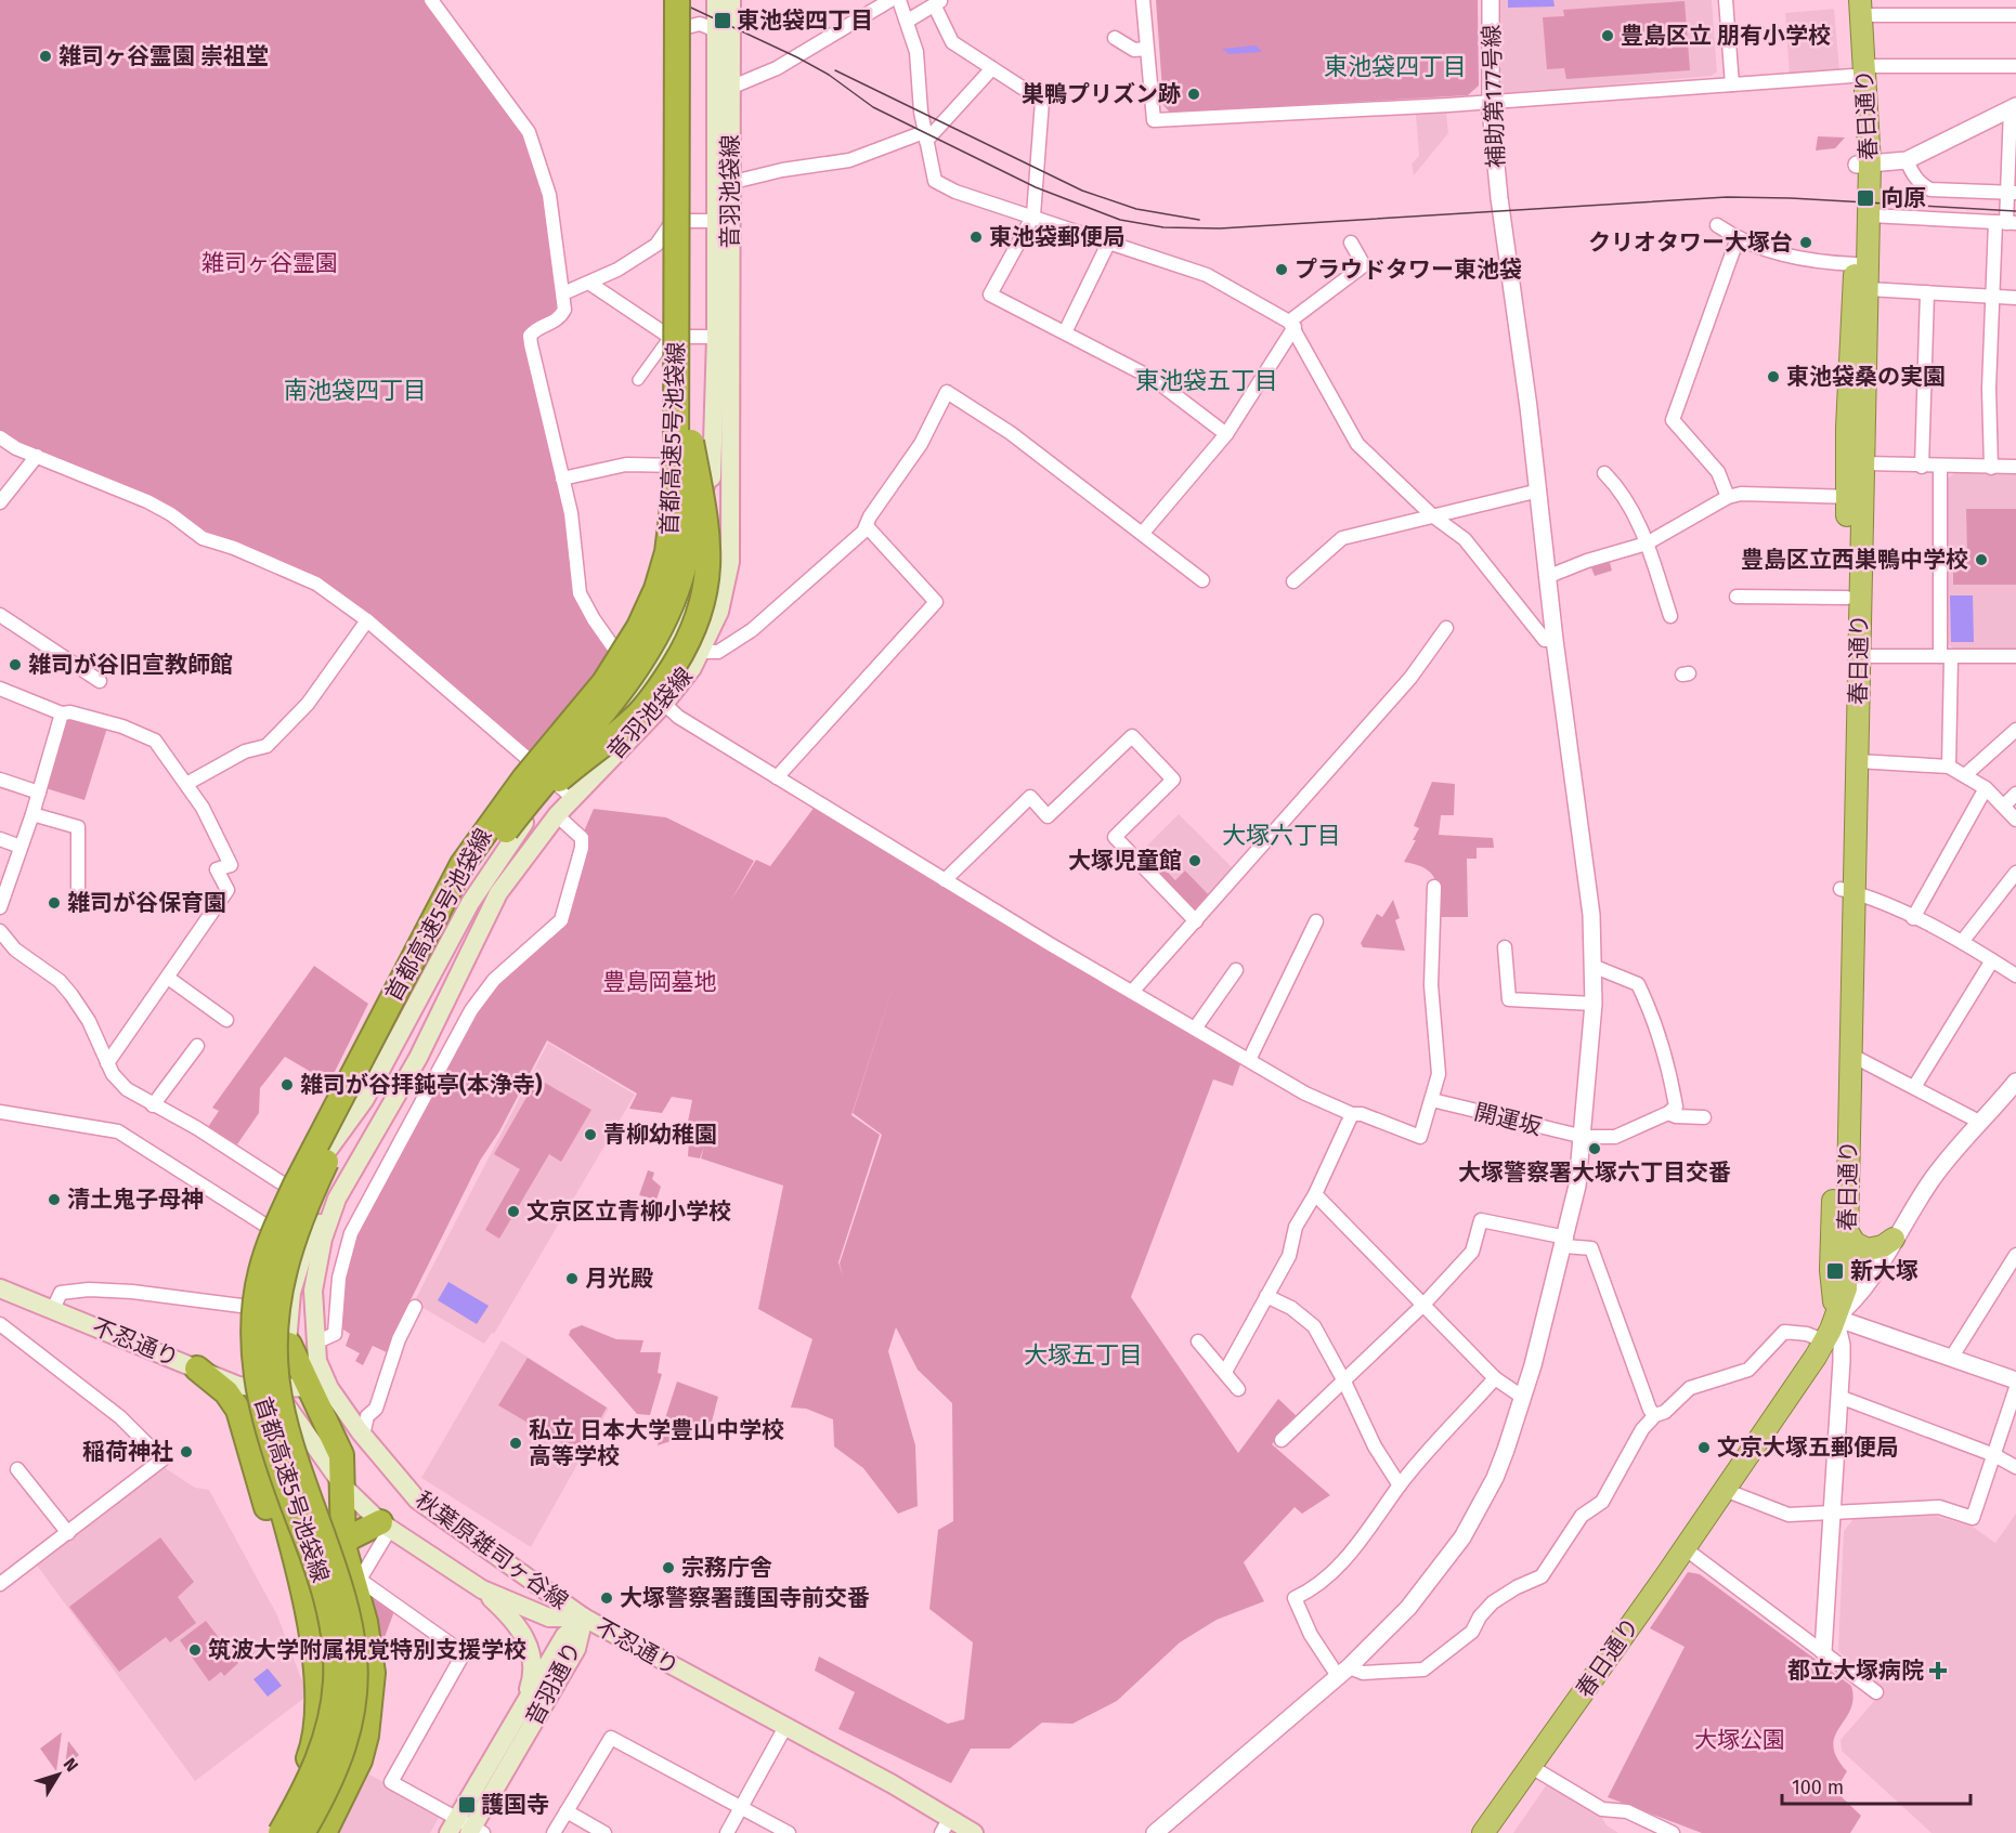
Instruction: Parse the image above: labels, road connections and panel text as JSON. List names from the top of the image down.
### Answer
{
  "streets": {
    "highway": ["春日通り", "首都高速5号池袋線"],
    "main road": [
      "音羽池袋線",
      "不忍通り",
      "秋葉原雑司ヶ谷線",
      "音羽通り"
    ],
    "street": ["補助第177号線", "開運坂"]
  },
  "crossings": [
    ["補助第177号線", "開運坂"],
    ["音羽池袋線", "不忍通り"],
    ["音羽池袋線", "秋葉原雑司ヶ谷線"],
    ["不忍通り", "秋葉原雑司ヶ谷線"],
    ["不忍通り", "音羽通り"],
    ["秋葉原雑司ヶ谷線", "音羽通り"]
  ],
  "districts": [
    "東池袋四丁目",
    "東池袋五丁目",
    "南池袋四丁目",
    "大塚六丁目",
    "大塚五丁目"
  ],
  "parks": ["雑司ヶ谷霊園", "豊島岡墓地", "大塚公園"],
  "places": {
    "transit": [
      "東池袋四丁目",
      "向原",
      "新大塚",
      "護国寺"
    ],
    "other": [
      "豊島区立 朋有小学校",
      "雑司ヶ谷霊園 崇祖堂",
      "巣鴨プリズン跡",
      "東池袋郵便局",
      "クリオタワー大塚台",
      "プラウドタワー東池袋",
      "東池袋桑の実園",
      "豊島区立西巣鴨中学校",
      "雑司が谷旧宣教師館",
      "大塚児童館",
      "雑司が谷保育園",
      "雑司が谷拝鈍亭(本浄寺)",
      "青柳幼稚園",
      "大塚警察署大塚六丁目交番",
      "清土鬼子母神",
      "文京区立青柳小学校",
      "月光殿",
      "私立 日本大学豊山中学校 高等学校",
      "文京大塚五郵便局",
      "稲荷神社",
      "宗務庁舎",
      "大塚警察署護国寺前交番",
      "筑波大学附属視覚特別支援学校"
    ],
    "health": ["都立大塚病院"]
  },
  "scale_bar": "100 m",
  "north": "top right"
}
